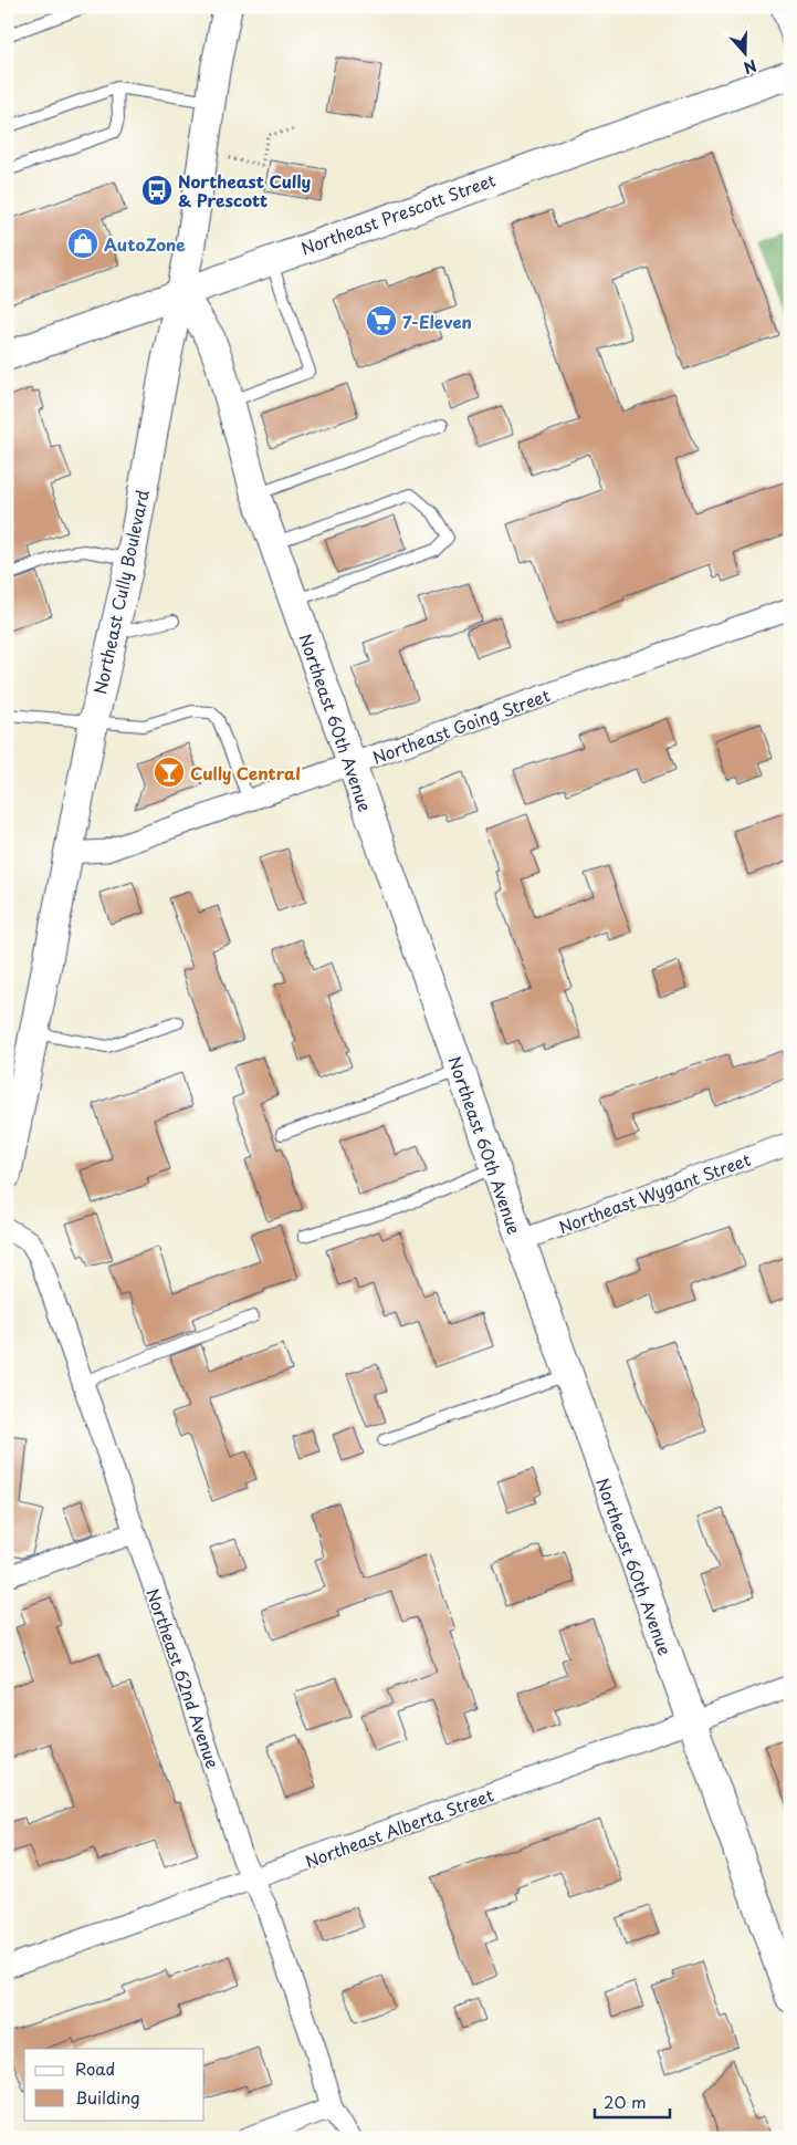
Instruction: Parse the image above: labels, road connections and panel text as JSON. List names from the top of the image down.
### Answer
{
  "streets": {
    "street": [
      "Northeast Prescott Street",
      "Northeast Cully Boulevard",
      "Northeast 60th Avenue",
      "Northeast Going Street",
      "Northeast Wygant Street",
      "Northeast 62nd Avenue",
      "Northeast Alberta Street"
    ]
  },
  "crossings": [
    ["Northeast Prescott Street", "Northeast Cully Boulevard"],
    ["Northeast Prescott Street", "Northeast 60th Avenue"],
    ["Northeast Cully Boulevard", "Northeast 60th Avenue"],
    ["Northeast Cully Boulevard", "Northeast Going Street"],
    ["Northeast 60th Avenue", "Northeast Going Street"],
    ["Northeast 60th Avenue", "Northeast Wygant Street"],
    ["Northeast 60th Avenue", "Northeast Alberta Street"],
    ["Northeast 62nd Avenue", "Northeast Alberta Street"]
  ],
  "places": {
    "bus stop": ["Northeast Cully & Prescott"],
    "shop": ["AutoZone"],
    "supermarket": ["7-Eleven"],
    "bar": ["Cully Central"]
  },
  "legend": ["Road", "Building"],
  "scale_bar": "20 m",
  "north": "bottom"
}
